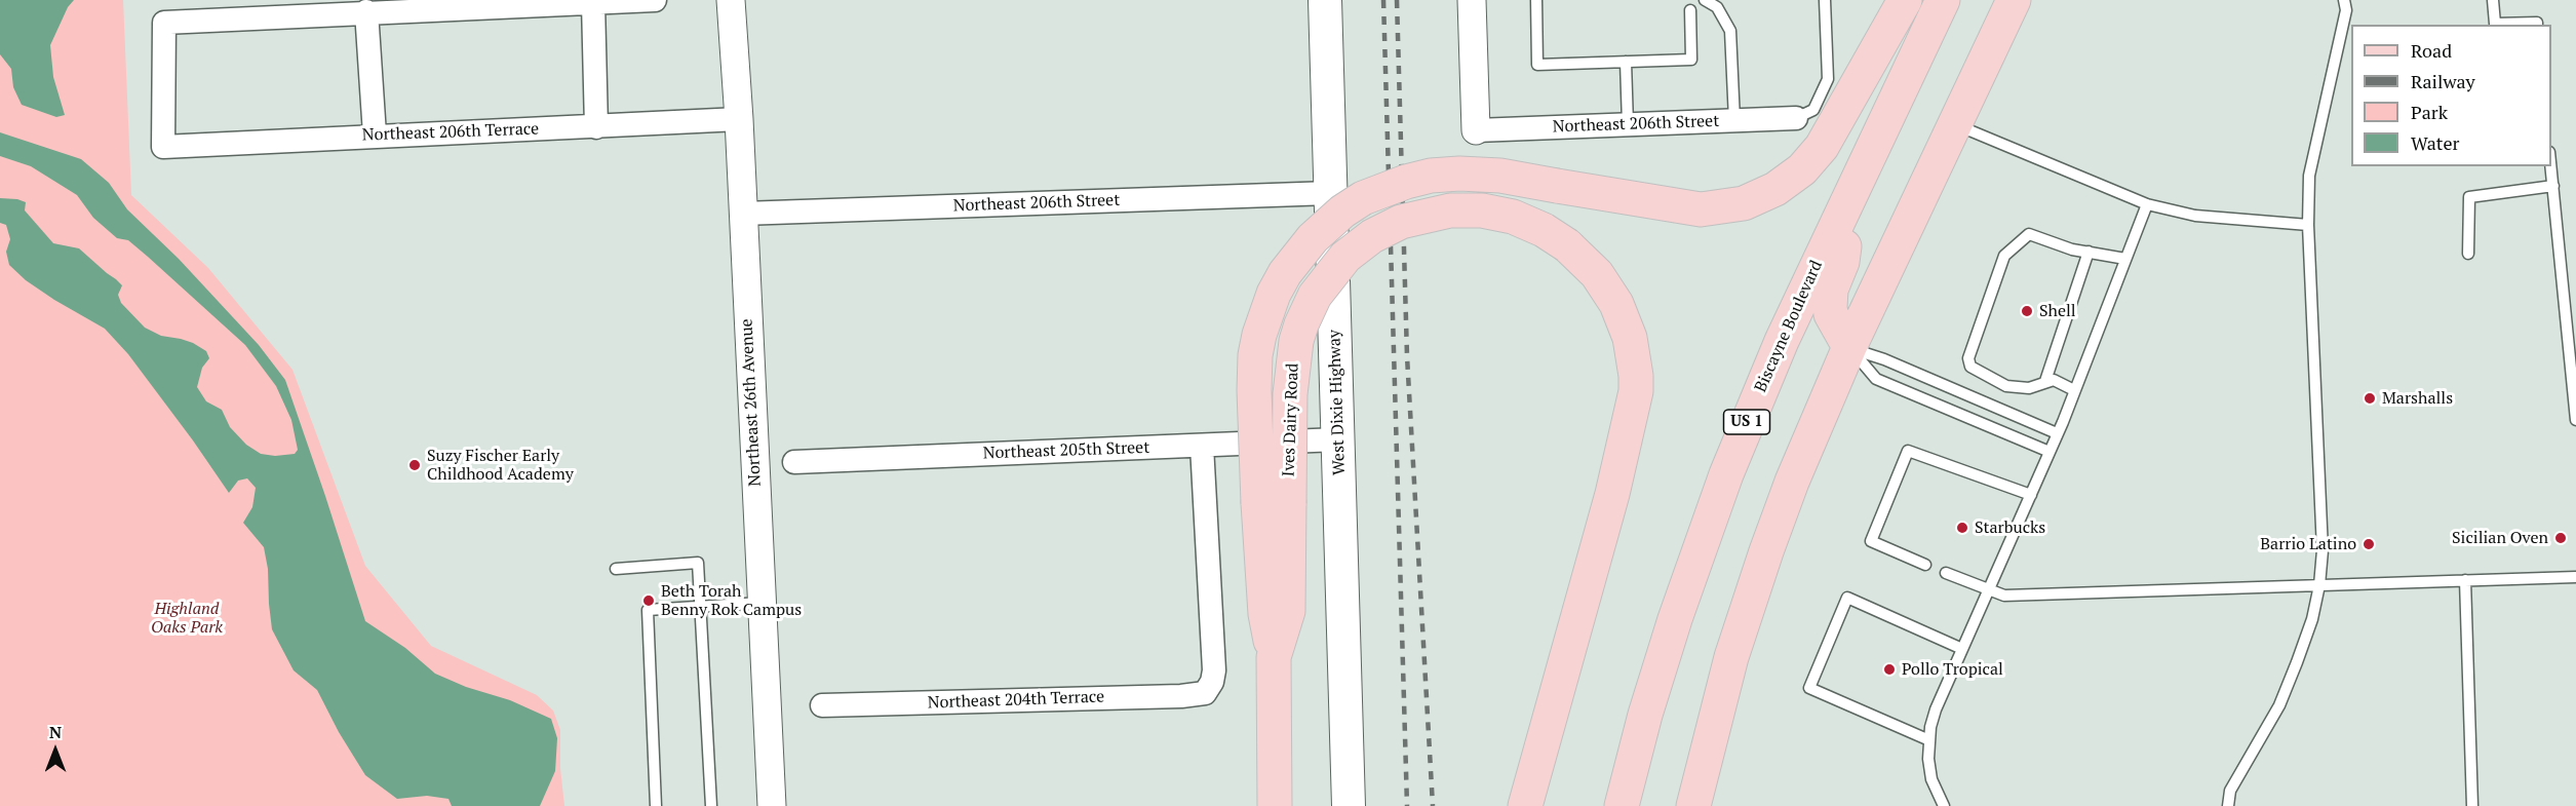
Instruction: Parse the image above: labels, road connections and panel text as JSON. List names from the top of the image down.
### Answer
{
  "streets": {
    "main road": [
      "Biscayne Boulevard",
      "West Dixie Highway",
      "Ives Dairy Road",
      "US 1"
    ],
    "street": [
      "Northeast 206th Street",
      "Northeast 206th Terrace",
      "Northeast 26th Avenue",
      "Northeast 205th Street",
      "Northeast 204th Terrace"
    ]
  },
  "crossings": [
    ["Northeast 206th Street", "Northeast 26th Avenue"],
    ["Northeast 206th Street", "West Dixie Highway"],
    ["Northeast 206th Terrace", "Northeast 26th Avenue"],
    ["West Dixie Highway", "Northeast 205th Street"],
    ["Northeast 205th Street", "Northeast 204th Terrace"]
  ],
  "parks": ["Highland Oaks Park"],
  "places": [
    "Shell",
    "Marshalls",
    "Suzy Fischer Early Childhood Academy",
    "Starbucks",
    "Sicilian Oven",
    "Barrio Latino",
    "Beth Torah Benny Rok Campus",
    "Pollo Tropical"
  ],
  "legend": [
    "Road",
    "Railway",
    "Park",
    "Water"
  ],
  "north": "top"
}
